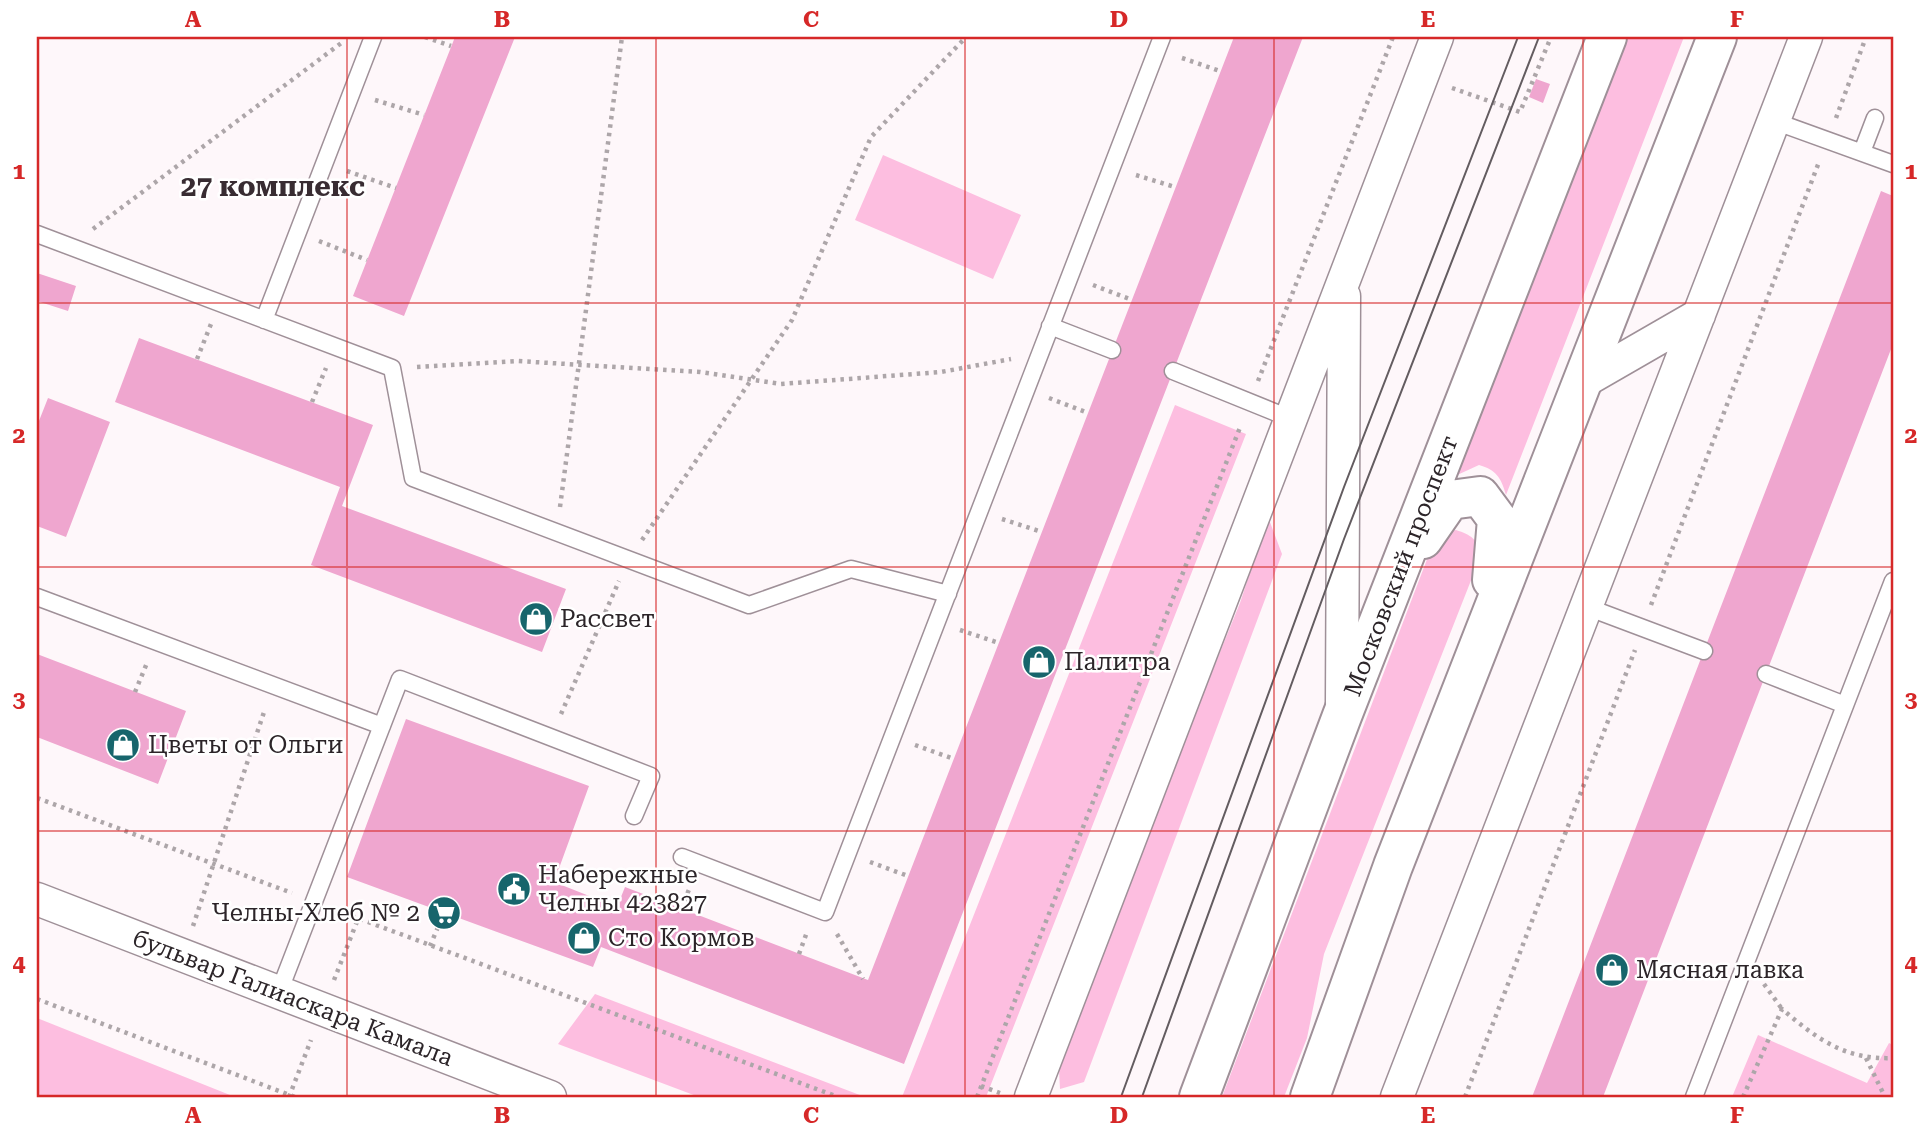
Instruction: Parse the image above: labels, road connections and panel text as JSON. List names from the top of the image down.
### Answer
{
  "streets": {
    "main road": ["Московский проспект"],
    "street": ["бульвар Галиаскара Камала"]
  },
  "districts": ["27 комплекс"],
  "places": {
    "shop": [
      "Рассвет",
      "Палитра",
      "Цветы от Ольги",
      "Сто Кормов",
      "Мясная лавка"
    ],
    "public building": ["Набережные Челны 423827"],
    "supermarket": ["Челны-Хлеб № 2"]
  },
  "grid": {
    "columns": [
      "A",
      "B",
      "C",
      "D",
      "E",
      "F"
    ],
    "rows": [
      "1",
      "2",
      "3",
      "4"
    ]
  }
}
